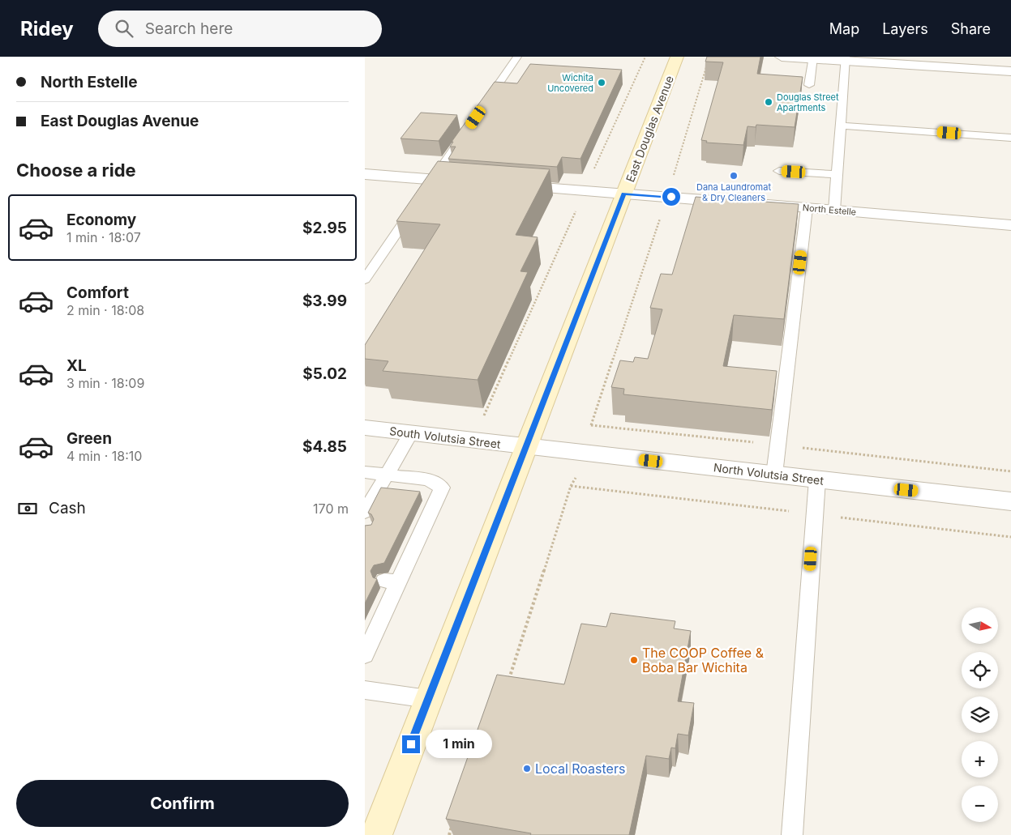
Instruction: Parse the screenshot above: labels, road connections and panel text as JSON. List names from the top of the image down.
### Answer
{
  "streets": {
    "main road": ["East Douglas Avenue"],
    "street": ["North Estelle", "South Volutsia Street", "North Volutsia Street"]
  },
  "crossings": [
    ["East Douglas Avenue", "North Estelle"],
    ["East Douglas Avenue", "South Volutsia Street"],
    ["East Douglas Avenue", "North Volutsia Street"],
    ["South Volutsia Street", "North Volutsia Street"]
  ],
  "places": [
    "Wichita Uncovered",
    "Douglas Street Apartments",
    "Dana Laundromat & Dry Cleaners",
    "The COOP Coffee & Boba Bar Wichita",
    "Local Roasters"
  ],
  "north": "right",
  "page": {
    "header": "Ridey",
    "search": "Search here",
    "nav": ["Map", "Layers", "Share"],
    "banner": ["North Estelle", "East Douglas Avenue"],
    "heading": "Choose a ride",
    "list": [
      {
        "name": "Economy",
        "note": "1 min · 18:07",
        "value": "$2.95"
      },
      {
        "name": "Comfort",
        "note": "2 min · 18:08",
        "value": "$3.99"
      },
      {
        "name": "XL",
        "note": "3 min · 18:09",
        "value": "$5.02"
      },
      {
        "name": "Green",
        "note": "4 min · 18:10",
        "value": "$4.85"
      }
    ],
    "pay": ["Cash", "170 m"],
    "map_buttons": ["+", "−"],
    "bubble": "1 min",
    "buttons": "Confirm"
  }
}
